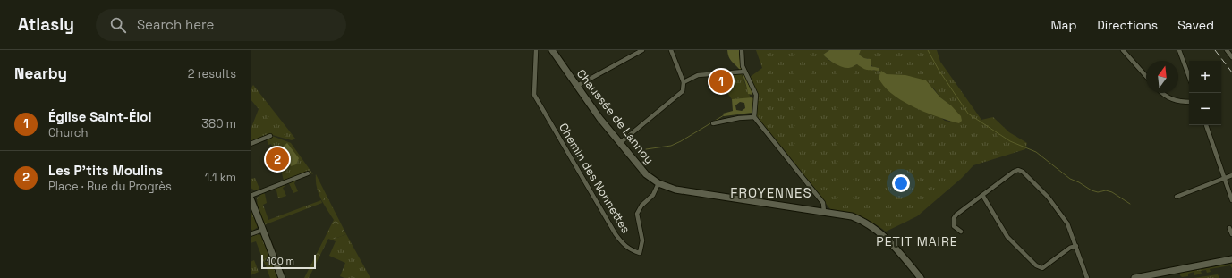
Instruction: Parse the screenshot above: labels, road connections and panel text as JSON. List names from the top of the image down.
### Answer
{
  "streets": {
    "main road": ["Chaussée de Lannoy"],
    "street": ["Chemin des Nonnettes"]
  },
  "crossings": [
    ["Chaussée de Lannoy", "Chemin des Nonnettes"]
  ],
  "districts": ["FROYENNES", "PETIT MAIRE"],
  "scale_bar": "100 m",
  "north": "top",
  "page": {
    "header": "Atlasly",
    "search": "Search here",
    "nav": ["Map", "Directions", "Saved"],
    "heading": ["Nearby", "2 results"],
    "map_buttons": ["+", "−"],
    "pins": ["1", "2"],
    "list": [
      {
        "mark": "1",
        "name": "Église Saint-Éloi",
        "note": "Church",
        "value": "380 m"
      },
      {
        "mark": "2",
        "name": "Les P'tits Moulins",
        "note": "Place · Rue du Progrès",
        "value": "1.1 km"
      }
    ],
    "scale": "100 m"
  }
}
